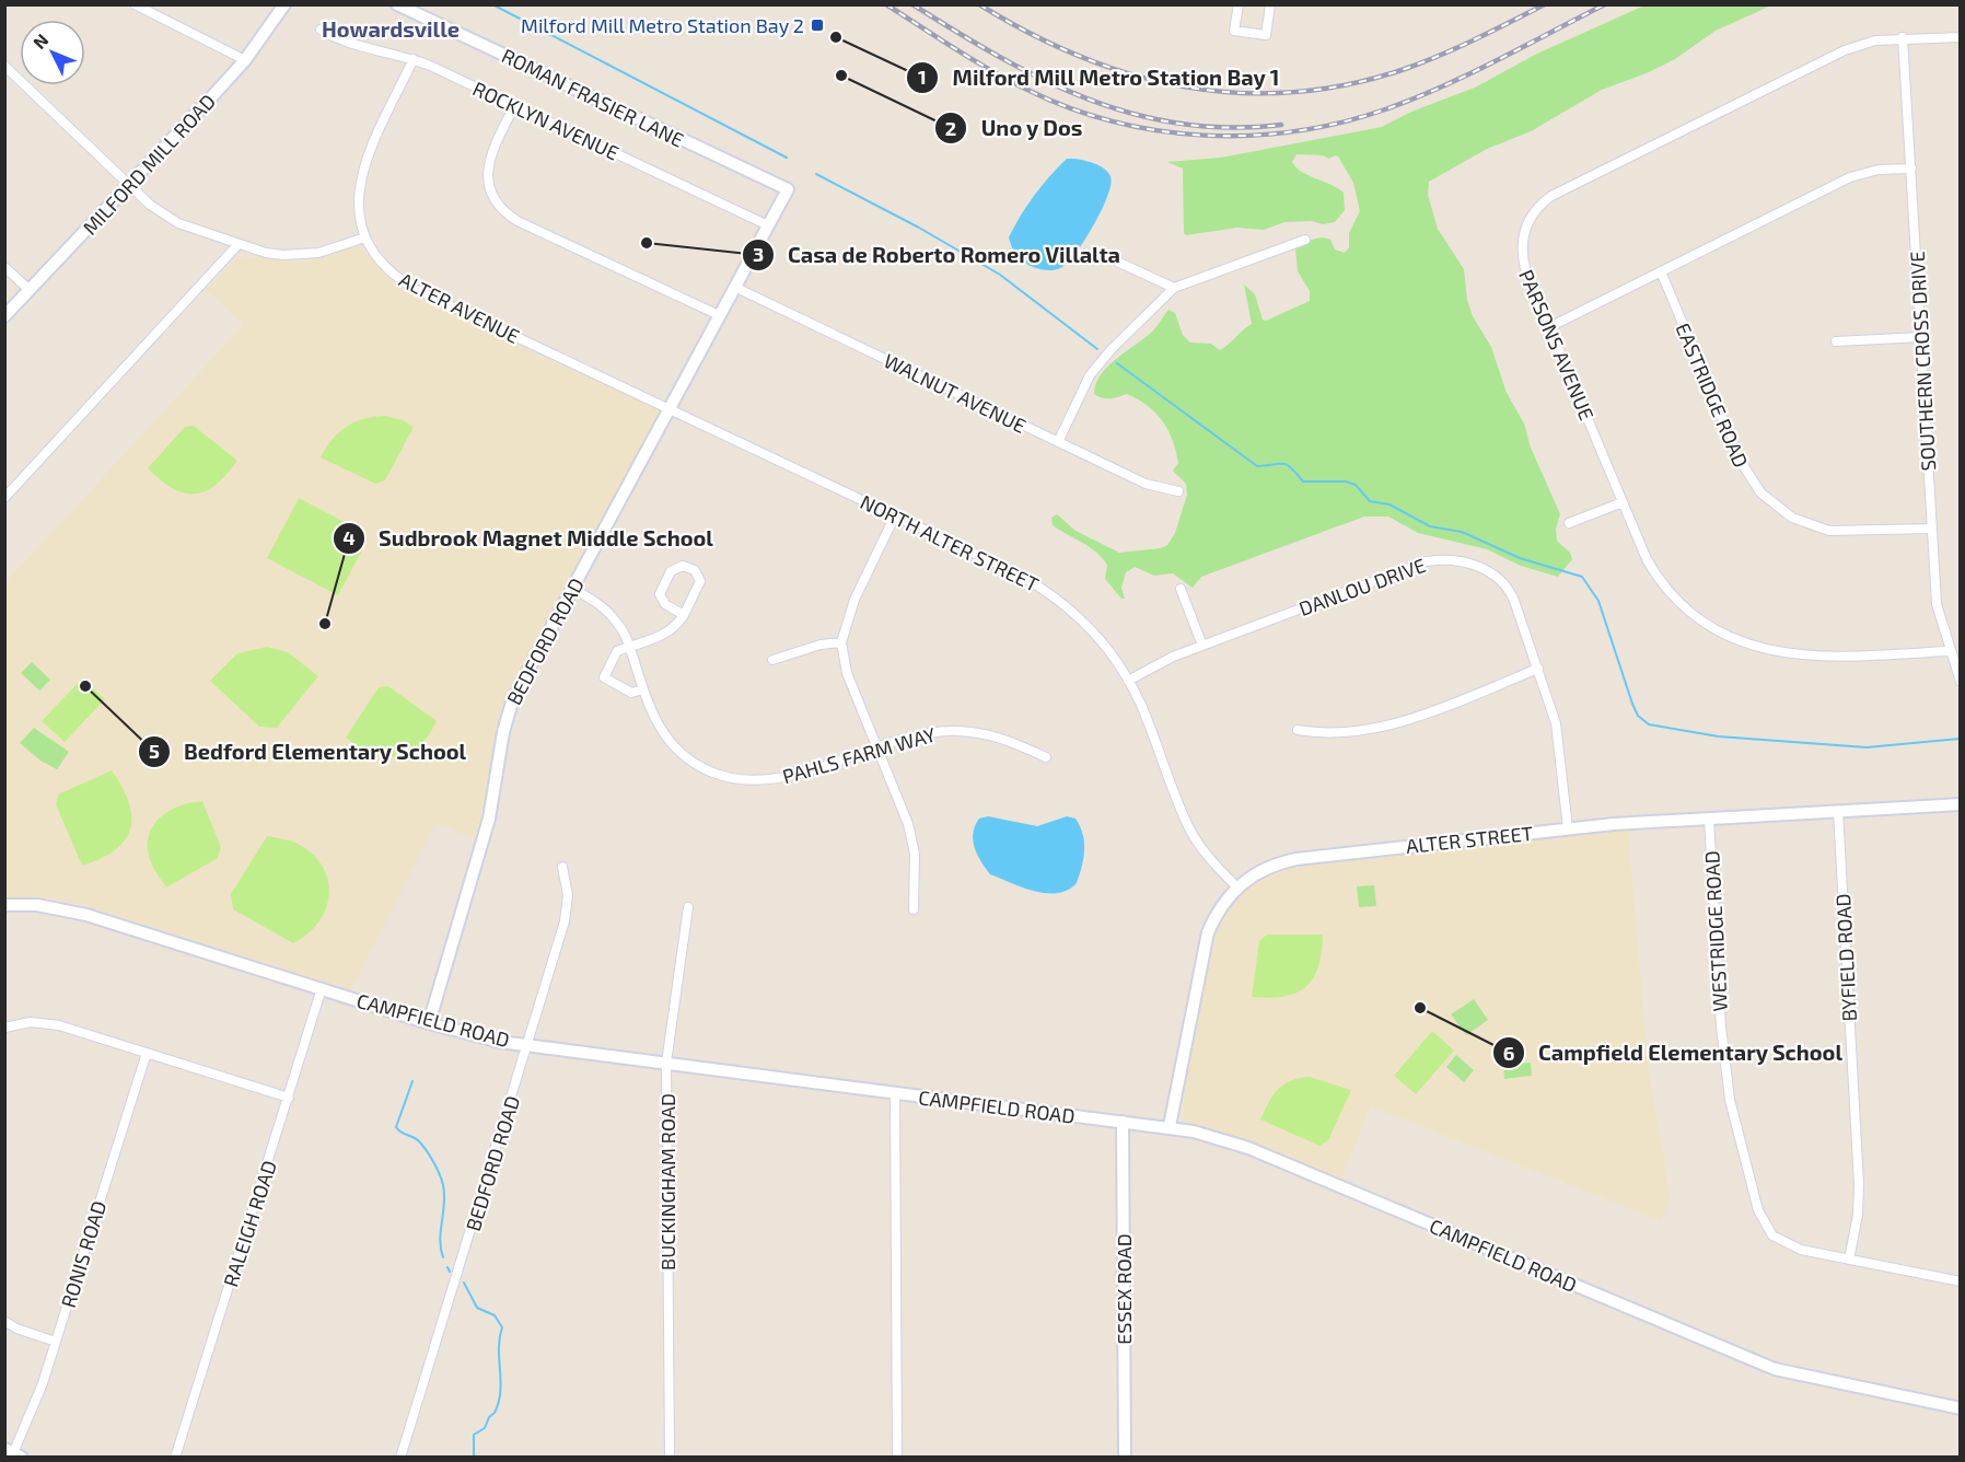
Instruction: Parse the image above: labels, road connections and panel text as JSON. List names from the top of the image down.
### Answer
{
  "streets": {
    "street": [
      "ROMAN FRASIER LANE",
      "ROCKLYN AVENUE",
      "MILFORD MILL ROAD",
      "ALTER AVENUE",
      "PARSONS AVENUE",
      "SOUTHERN CROSS DRIVE",
      "WALNUT AVENUE",
      "EASTRIDGE ROAD",
      "NORTH ALTER STREET",
      "DANLOU DRIVE",
      "BEDFORD ROAD",
      "PAHLS FARM WAY",
      "ALTER STREET",
      "WESTRIDGE ROAD",
      "BYFIELD ROAD",
      "CAMPFIELD ROAD",
      "BUCKINGHAM ROAD",
      "RALEIGH ROAD",
      "RONIS ROAD",
      "ESSEX ROAD"
    ]
  },
  "crossings": [
    ["ROMAN FRASIER LANE", "BEDFORD ROAD"],
    ["ROCKLYN AVENUE", "ALTER AVENUE"],
    ["ROCKLYN AVENUE", "BEDFORD ROAD"],
    ["ALTER AVENUE", "NORTH ALTER STREET"],
    ["ALTER AVENUE", "BEDFORD ROAD"],
    ["PARSONS AVENUE", "SOUTHERN CROSS DRIVE"],
    ["SOUTHERN CROSS DRIVE", "EASTRIDGE ROAD"],
    ["WALNUT AVENUE", "BEDFORD ROAD"],
    ["NORTH ALTER STREET", "DANLOU DRIVE"],
    ["NORTH ALTER STREET", "BEDFORD ROAD"],
    ["NORTH ALTER STREET", "ALTER STREET"],
    ["DANLOU DRIVE", "ALTER STREET"],
    ["BEDFORD ROAD", "PAHLS FARM WAY"],
    ["BEDFORD ROAD", "CAMPFIELD ROAD"],
    ["ALTER STREET", "WESTRIDGE ROAD"],
    ["ALTER STREET", "BYFIELD ROAD"],
    ["ALTER STREET", "CAMPFIELD ROAD"],
    ["WESTRIDGE ROAD", "BYFIELD ROAD"],
    ["CAMPFIELD ROAD", "BUCKINGHAM ROAD"],
    ["CAMPFIELD ROAD", "RALEIGH ROAD"],
    ["CAMPFIELD ROAD", "ESSEX ROAD"]
  ],
  "districts": ["Howardsville"],
  "places": {
    "transit": ["Milford Mill Metro Station Bay 2"],
    "other": [
      "Milford Mill Metro Station Bay 1",
      "Uno y Dos",
      "Casa de Roberto Romero Villalta",
      "Sudbrook Magnet Middle School",
      "Bedford Elementary School",
      "Campfield Elementary School"
    ]
  },
  "north": "top left"
}
